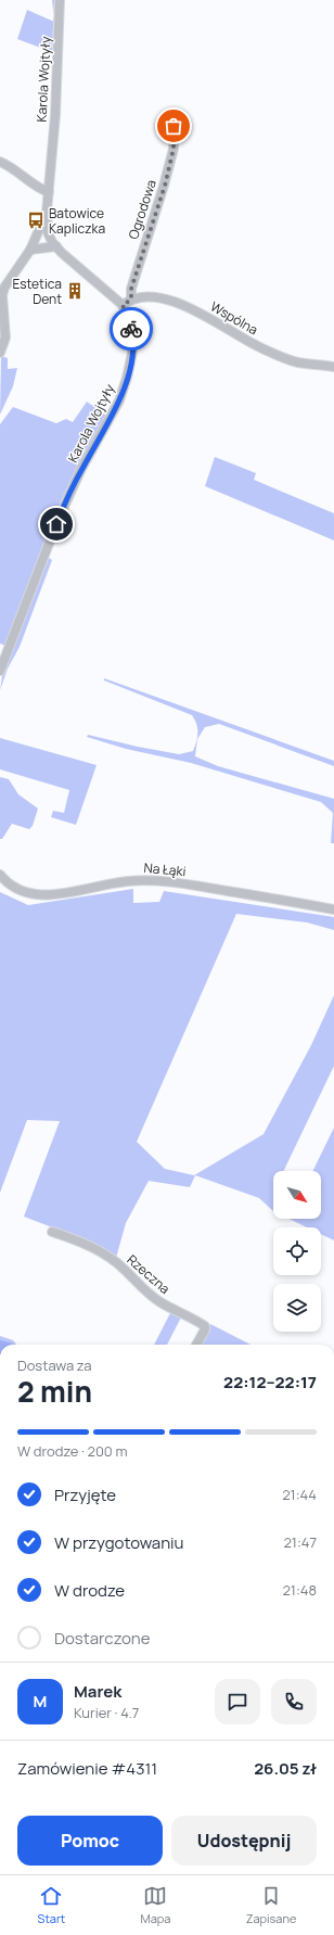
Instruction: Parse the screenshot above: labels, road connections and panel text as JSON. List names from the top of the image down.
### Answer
{
  "streets": {
    "street": [
      "Karola Wojtyły",
      "Ogrodowa",
      "Wspólna",
      "Na Łąki",
      "Rzeczna"
    ]
  },
  "crossings": [
    ["Karola Wojtyły", "Wspólna"],
    ["Ogrodowa", "Wspólna"]
  ],
  "places": {
    "bus stop": ["Batowice Kapliczka"],
    "building": ["Estetica Dent"]
  },
  "north": "bottom right",
  "page": {
    "heading": ["2 min", "Dostawa za", "22:12–22:17"],
    "panel": [
      "Marek",
      "Kurier · 4.7",
      "Zamówienie #4311",
      "26.05 zł"
    ],
    "bar": "W drodze · 200 m",
    "list": [
      ["Przyjęte", "21:44"],
      ["W przygotowaniu", "21:47"],
      ["W drodze", "21:48"],
      "Dostarczone"
    ],
    "round": "M",
    "buttons": ["Pomoc", "Udostępnij"],
    "tabs": ["Start", "Mapa", "Zapisane"]
  }
}
